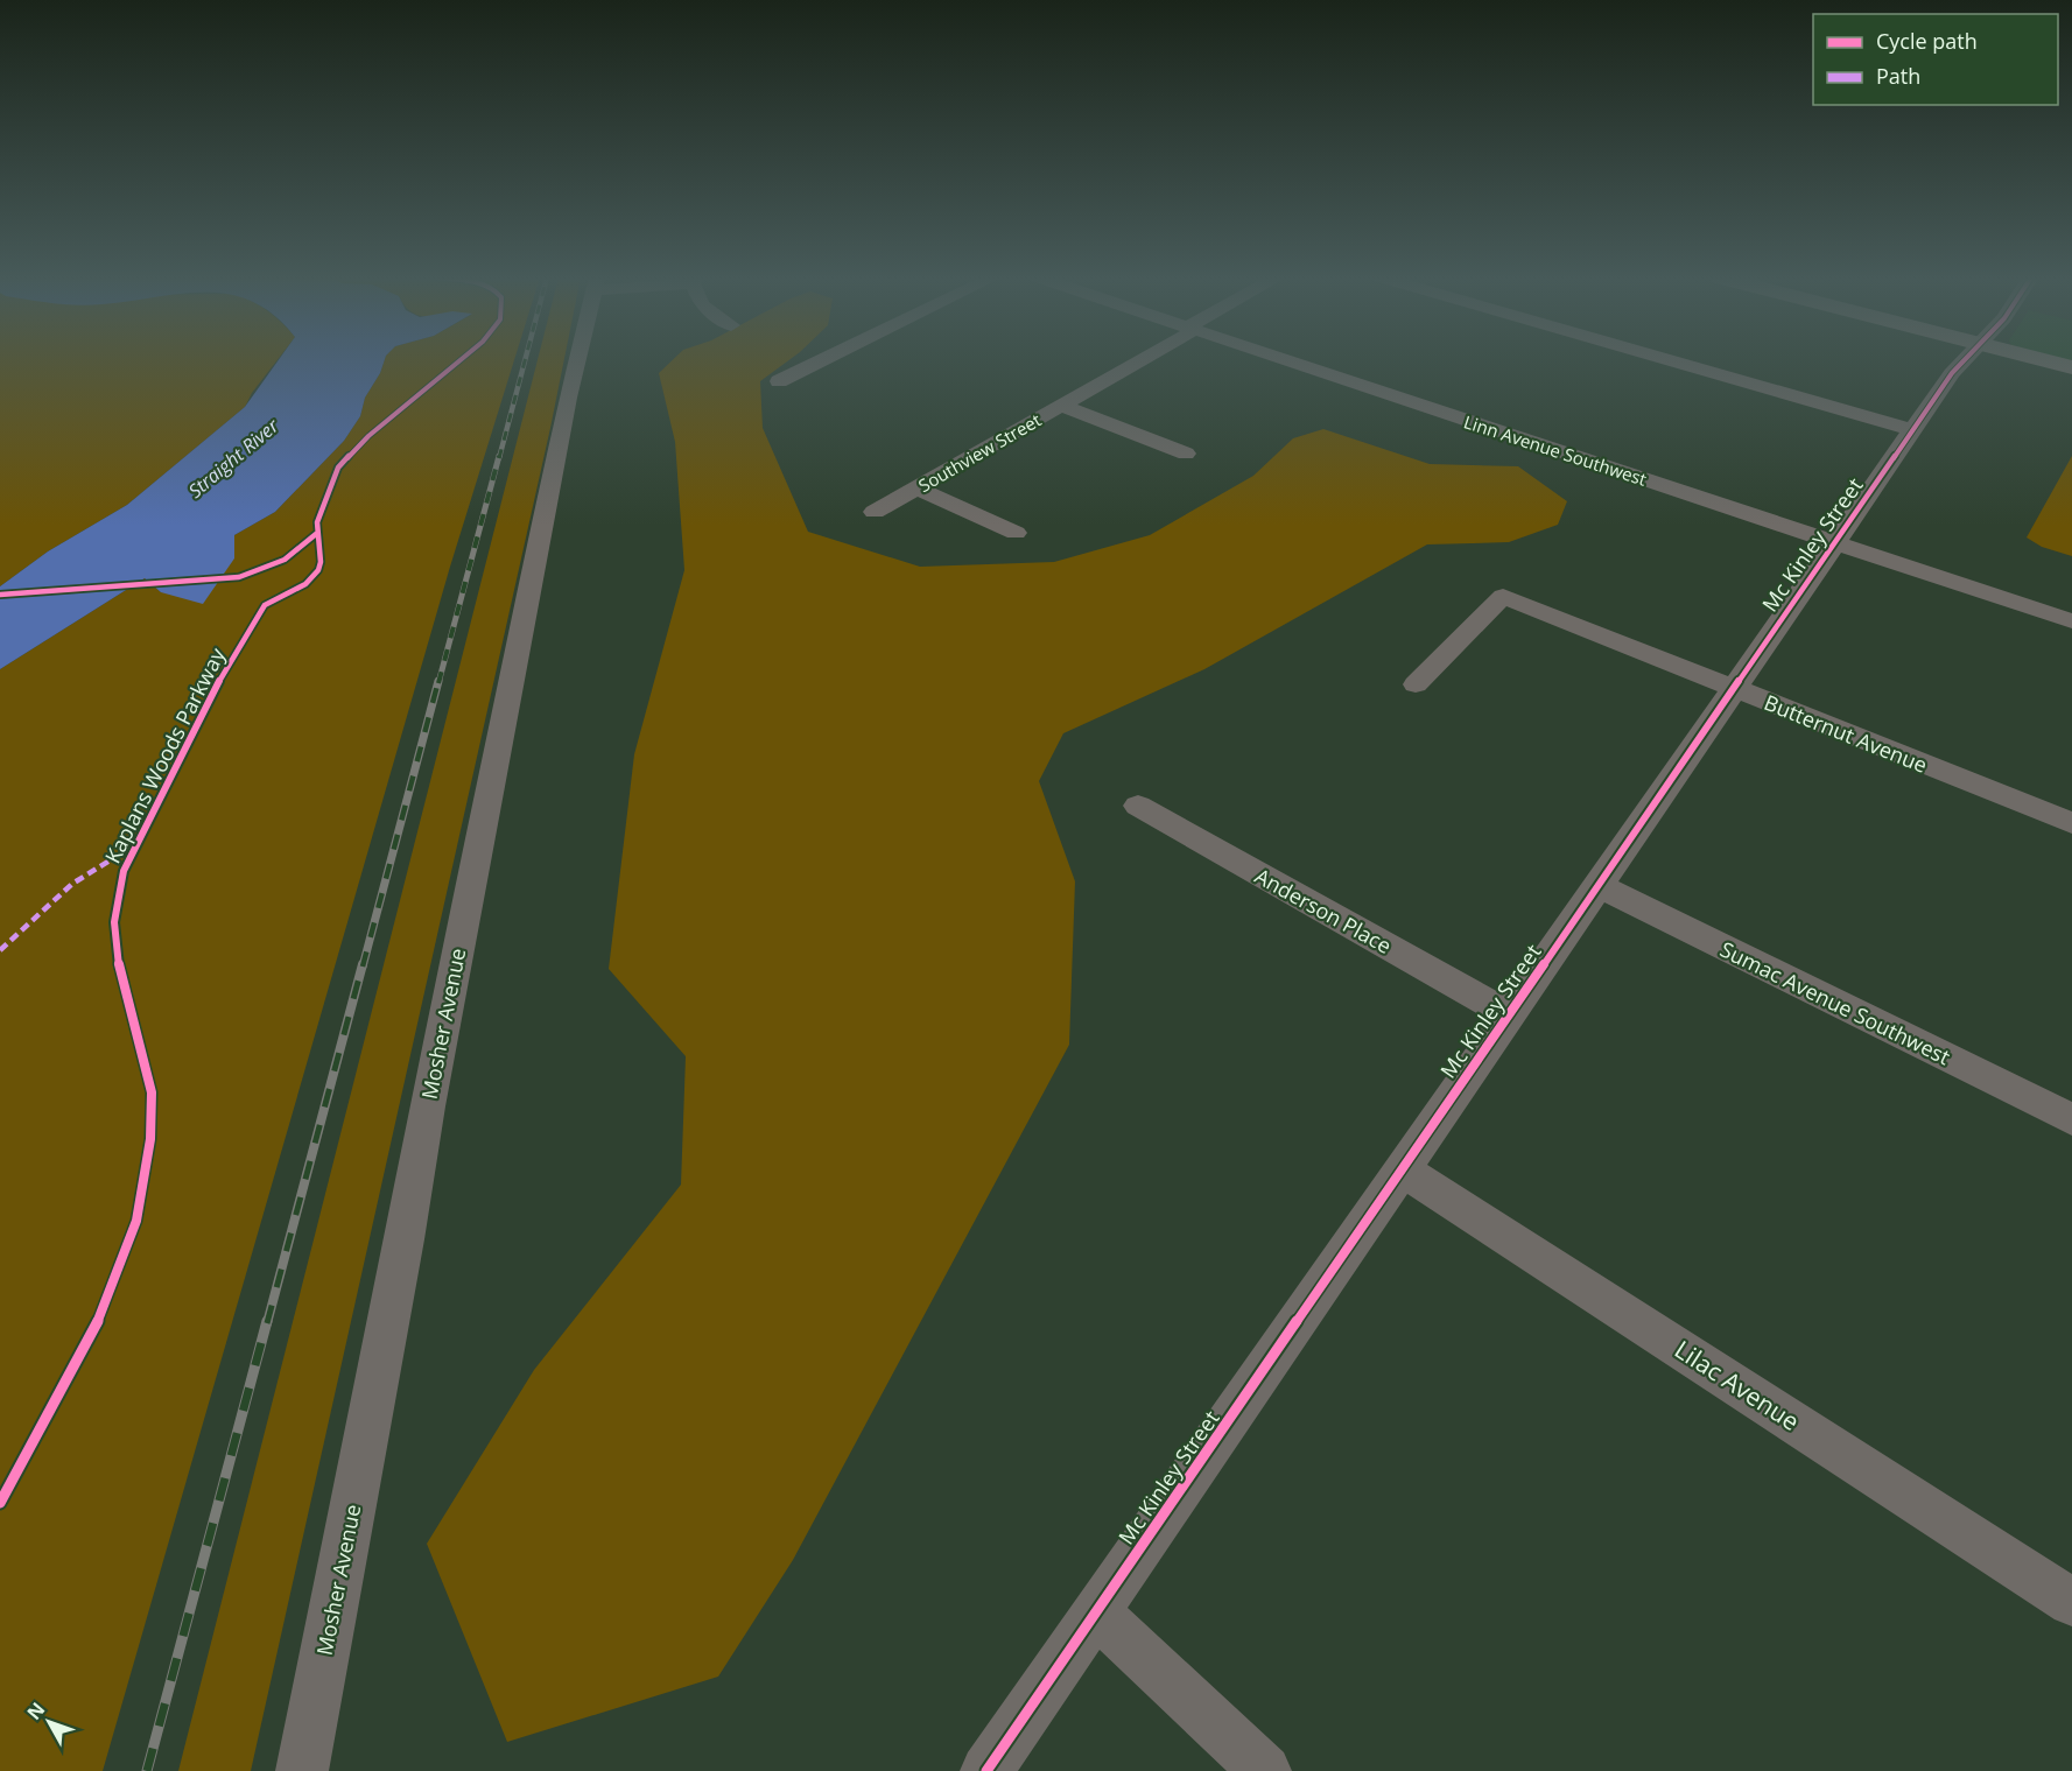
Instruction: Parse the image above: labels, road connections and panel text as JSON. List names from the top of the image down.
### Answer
{
  "streets": {
    "street": [
      "Linn Avenue Southwest",
      "Southview Street",
      "Mc Kinley Street",
      "Butternut Avenue",
      "Anderson Place",
      "Sumac Avenue Southwest",
      "Mosher Avenue",
      "Lilac Avenue"
    ],
    "cycle path": ["Kaplans Woods Parkway"]
  },
  "crossings": [
    ["Linn Avenue Southwest", "Mc Kinley Street"],
    ["Mc Kinley Street", "Butternut Avenue"],
    ["Mc Kinley Street", "Anderson Place"],
    ["Mc Kinley Street", "Sumac Avenue Southwest"],
    ["Mc Kinley Street", "Lilac Avenue"]
  ],
  "water": ["Straight River"],
  "legend": ["Cycle path", "Path"],
  "north": "top left"
}
